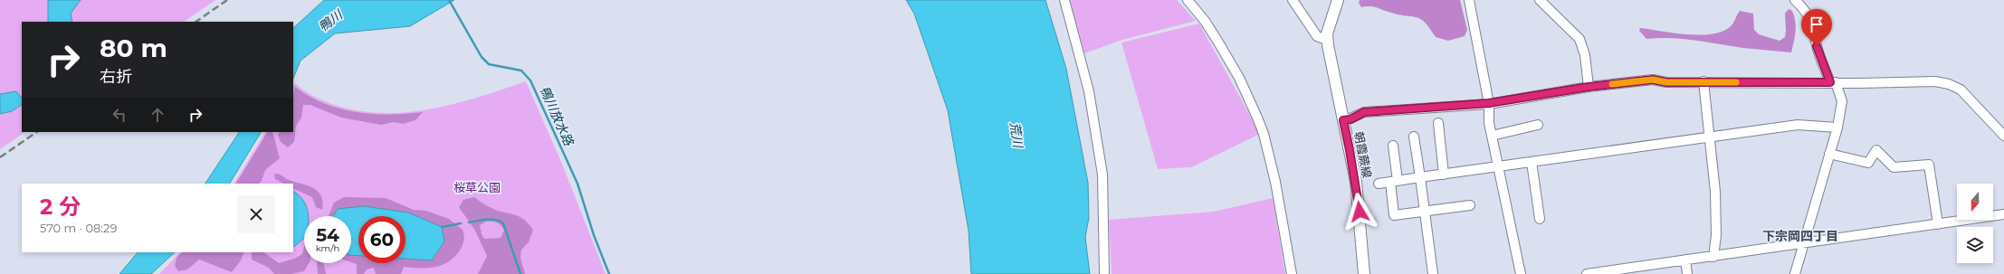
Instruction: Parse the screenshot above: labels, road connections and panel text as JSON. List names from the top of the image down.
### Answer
{
  "streets": {
    "main road": ["朝霞蕨線"]
  },
  "districts": ["下宗岡四丁目"],
  "water": ["鴨川", "鴨川放水路", "荒川"],
  "parks": ["桜草公園"],
  "north": "bottom",
  "page": {
    "turn": ["80 m", "右折"],
    "heading": ["2 分", "570 m · 08:29"],
    "speed": "54 km/h",
    "limit": "60"
  }
}
